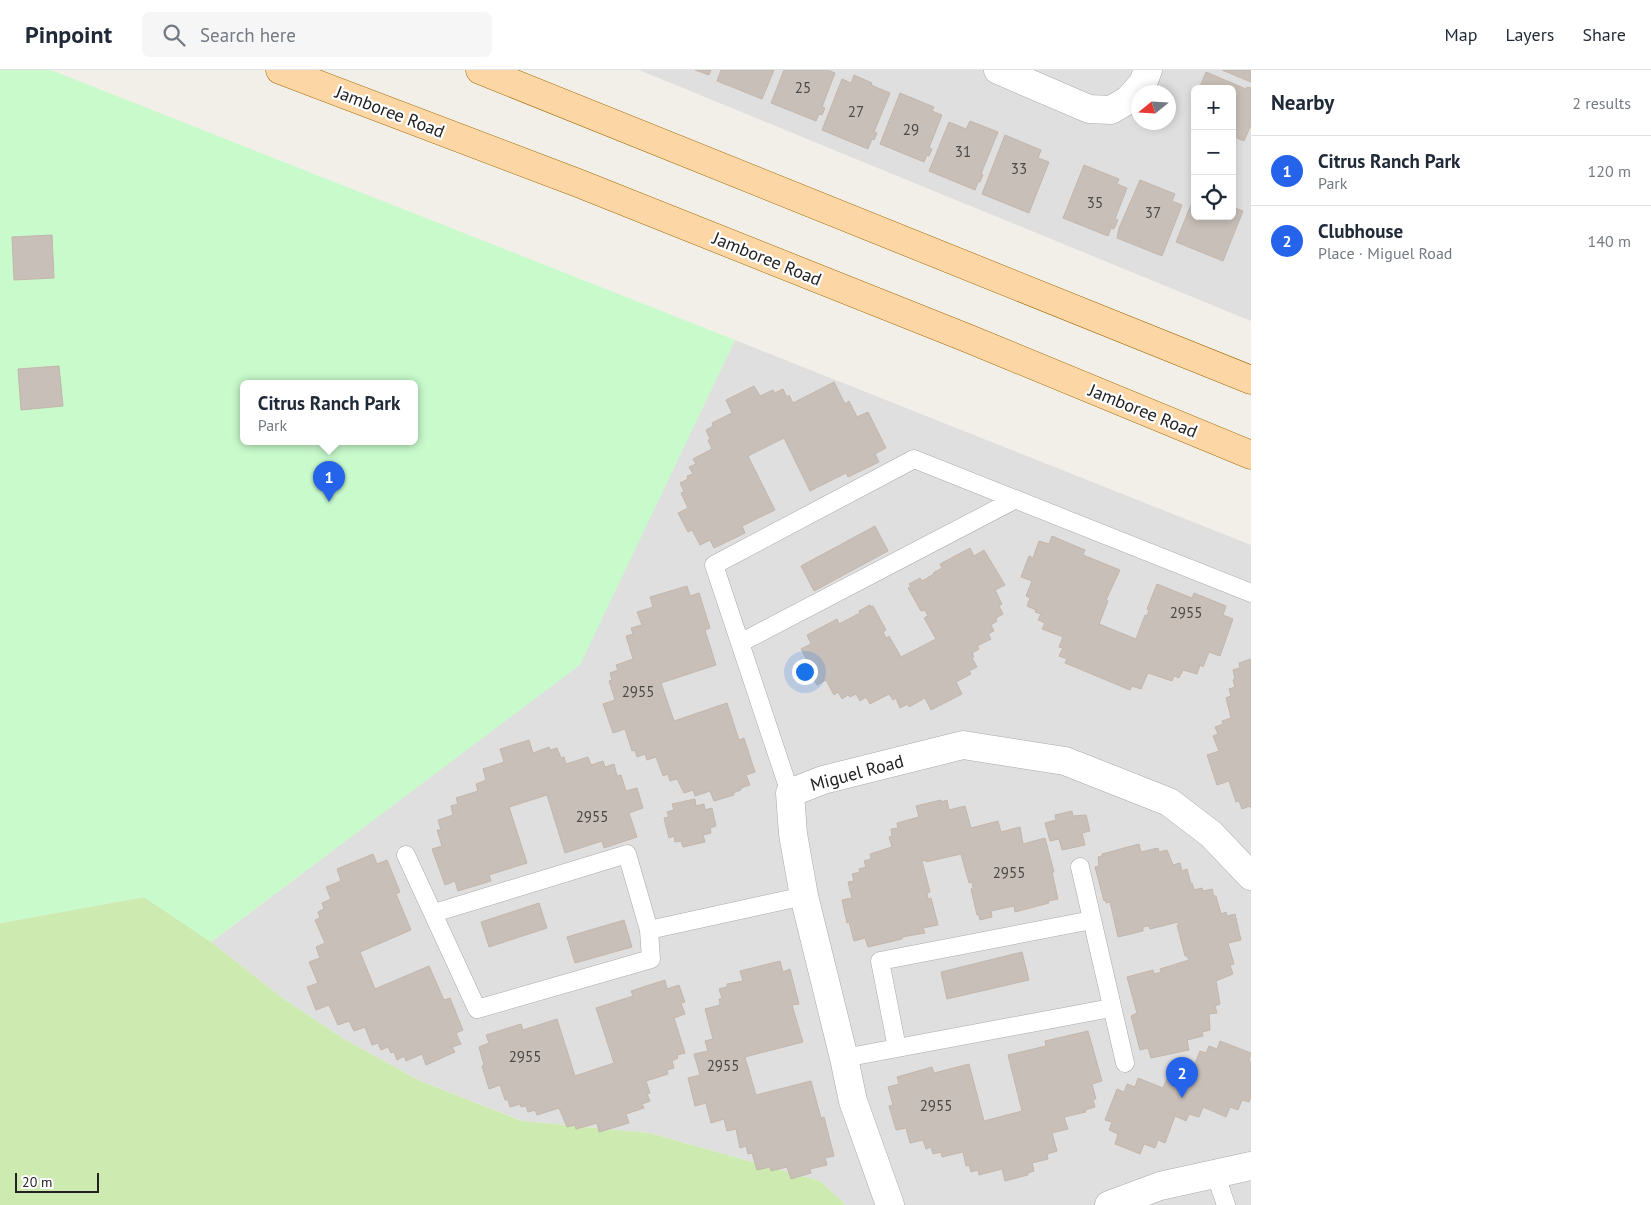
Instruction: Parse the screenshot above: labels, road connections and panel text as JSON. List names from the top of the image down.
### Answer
{
  "streets": {
    "main road": ["Jamboree Road"],
    "street": ["Miguel Road"]
  },
  "house_numbers": [
    "25",
    "27",
    "29",
    "31",
    "33",
    "35",
    "37",
    "2955",
    "2955",
    "2955",
    "2955",
    "2955",
    "2955",
    "2955"
  ],
  "scale_bar": "20 m",
  "north": "left",
  "page": {
    "header": "Pinpoint",
    "search": "Search here",
    "nav": ["Map", "Layers", "Share"],
    "heading": ["Nearby", "2 results"],
    "map_buttons": ["+", "−"],
    "list": [
      {
        "mark": "1",
        "name": "Citrus Ranch Park",
        "note": "Park",
        "value": "120 m"
      },
      {
        "mark": "2",
        "name": "Clubhouse",
        "note": "Place · Miguel Road",
        "value": "140 m"
      }
    ],
    "popup": ["Citrus Ranch Park", "Park"],
    "pins": ["1", "2"],
    "scale": "20 m"
  }
}
